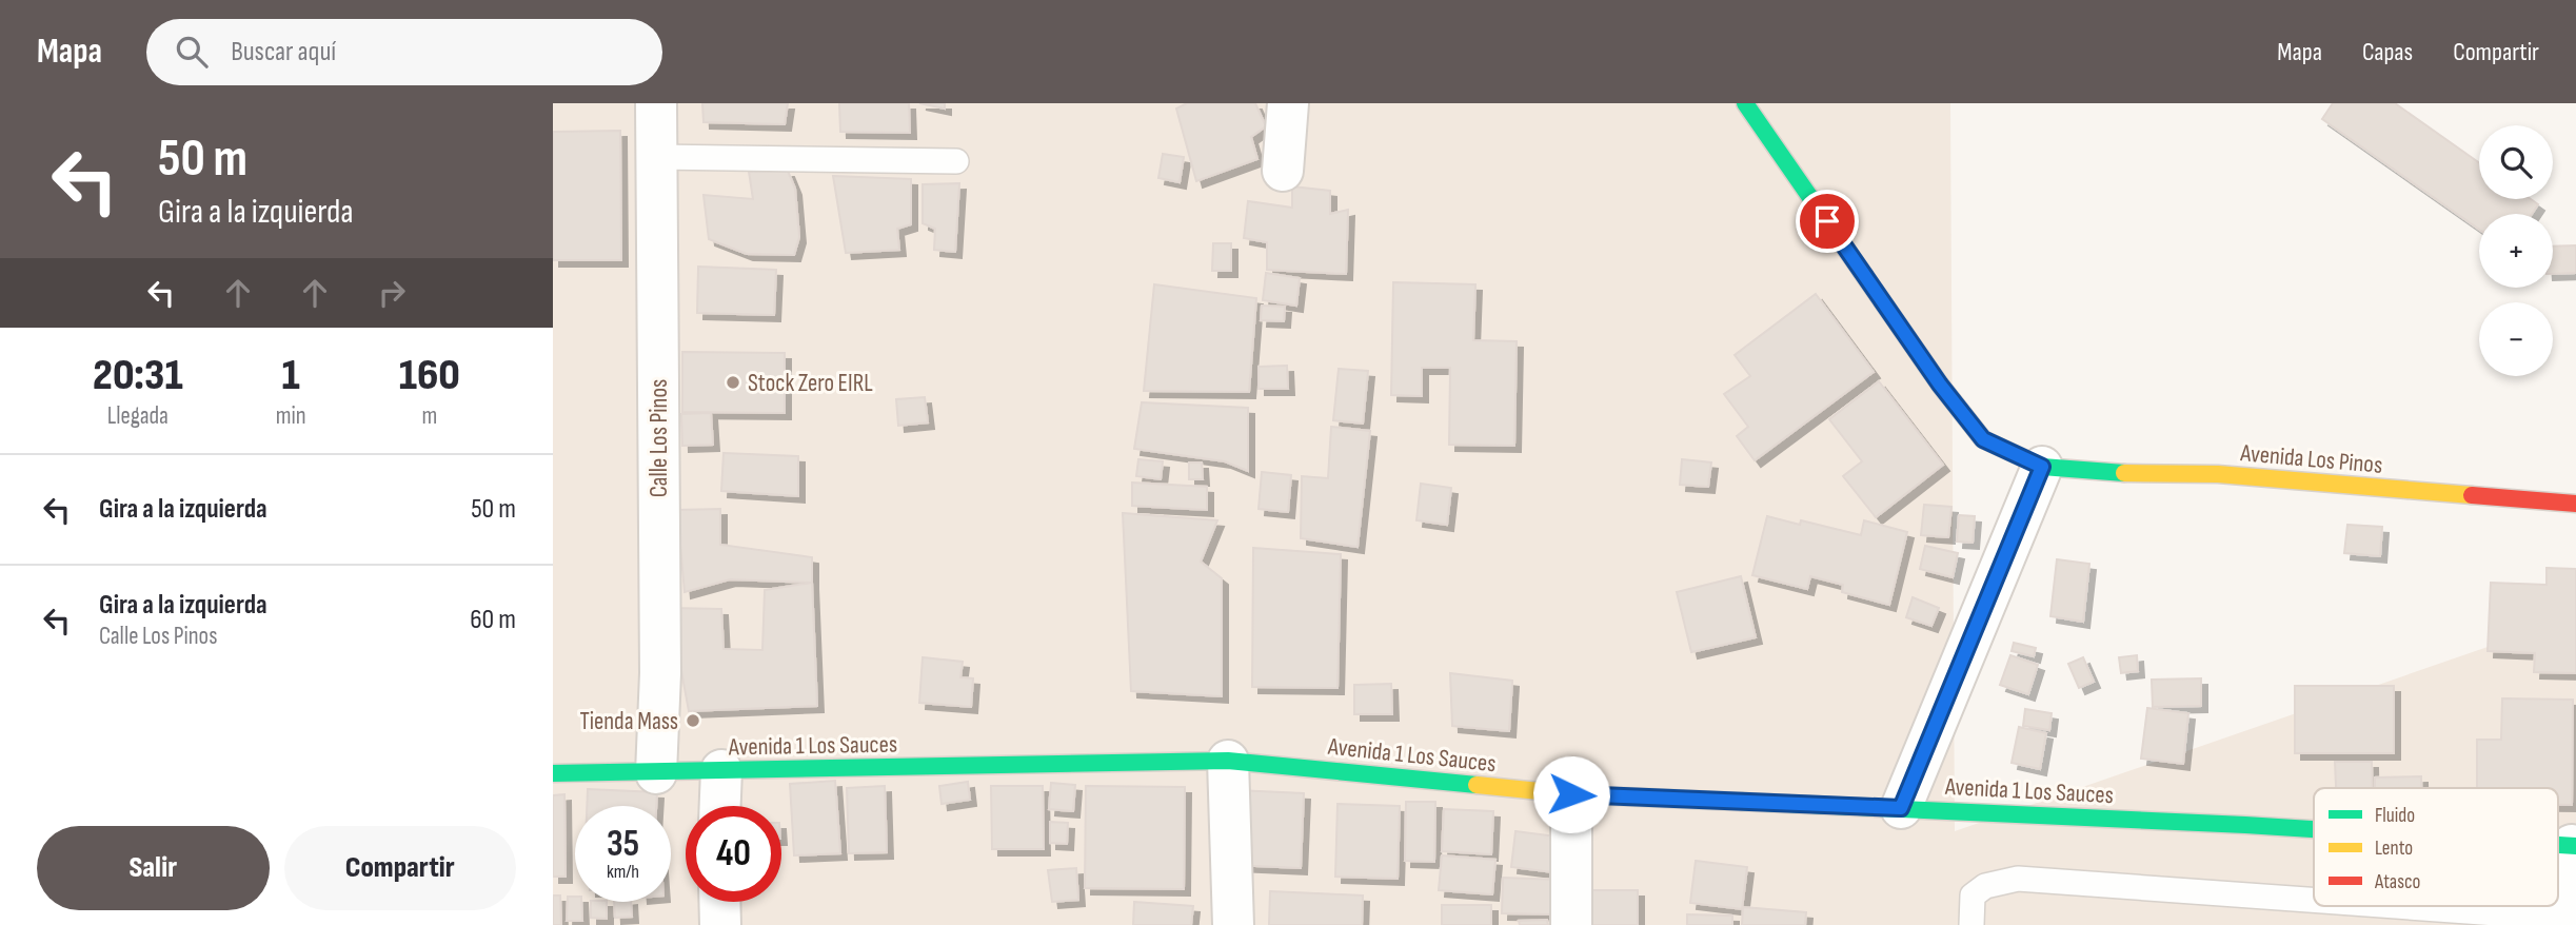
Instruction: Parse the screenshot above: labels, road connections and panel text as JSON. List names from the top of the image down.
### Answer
{
  "streets": {
    "street": ["Calle Los Pinos", "Avenida Los Pinos", "Avenida 1 Los Sauces"]
  },
  "crossings": [
    ["Calle Los Pinos", "Avenida 1 Los Sauces"]
  ],
  "places": ["Stock Zero EIRL", "Tienda Mass"],
  "legend": ["Fluido", "Lento", "Atasco"],
  "page": {
    "header": "Mapa",
    "search": "Buscar aquí",
    "nav": ["Mapa", "Capas", "Compartir"],
    "turn": ["50 m", "Gira a la izquierda"],
    "map_buttons": ["+", "−"],
    "eta": [
      "20:31",
      "Llegada",
      "1",
      "min",
      "160",
      "m"
    ],
    "list": [
      {
        "name": "Gira a la izquierda",
        "value": "50 m"
      },
      {
        "name": "Gira a la izquierda",
        "note": "Calle Los Pinos",
        "value": "60 m"
      }
    ],
    "speed": "35 km/h",
    "limit": "40",
    "buttons": ["Salir", "Compartir"]
  }
}
